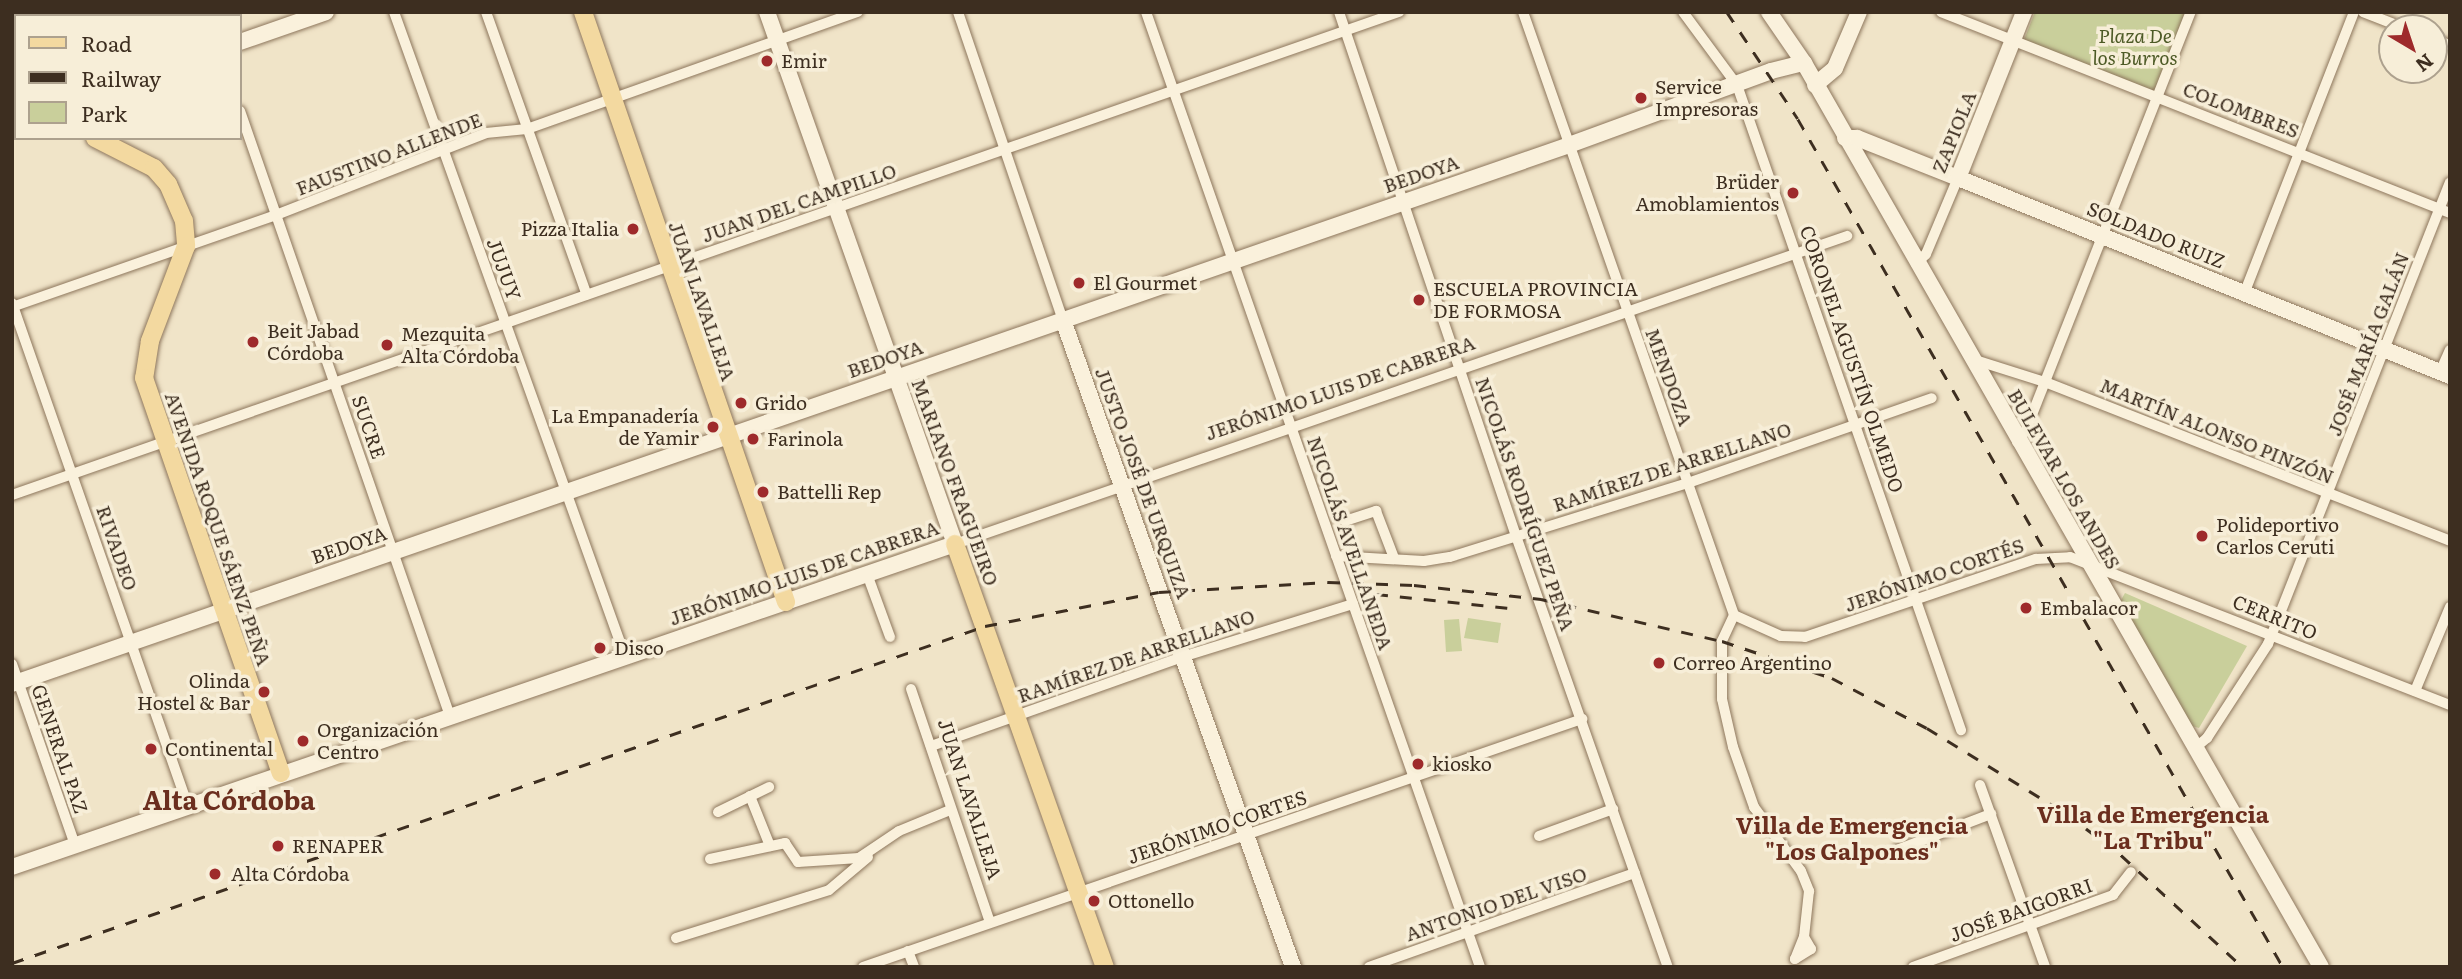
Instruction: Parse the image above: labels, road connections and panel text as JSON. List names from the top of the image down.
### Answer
{
  "streets": {
    "main road": [
      "ZAPIOLA",
      "BEDOYA",
      "SOLDADO RUIZ",
      "JUAN LAVALLEJA",
      "JERÓNIMO LUIS DE CABRERA",
      "BULEVAR LOS ANDES",
      "MARIANO FRAGUEIRO",
      "JUSTO JOSÉ DE URQUIZA",
      "AVENIDA ROQUE SÁENZ PEÑA"
    ],
    "street": [
      "COLOMBRES",
      "FAUSTINO ALLENDE",
      "JUAN DEL CAMPILLO",
      "JUJUY",
      "JOSÉ MARÍA GALÁN",
      "CORONEL AGUSTÍN OLMEDO",
      "MENDOZA",
      "SUCRE",
      "MARTÍN ALONSO PINZÓN",
      "RAMÍREZ DE ARRELLANO",
      "NICOLÁS RODRÍGUEZ PEÑA",
      "NICOLÁS AVELLANEDA",
      "RIVADEO",
      "JERÓNIMO CORTÉS",
      "CERRITO",
      "GENERAL PAZ",
      "JERÓNIMO CORTES",
      "ANTONIO DEL VISO",
      "JOSÉ BAIGORRI"
    ]
  },
  "crossings": [
    ["COLOMBRES", "ZAPIOLA"],
    ["COLOMBRES", "JOSÉ MARÍA GALÁN"],
    ["ZAPIOLA", "SOLDADO RUIZ"],
    ["ZAPIOLA", "BULEVAR LOS ANDES"],
    ["FAUSTINO ALLENDE", "JUJUY"],
    ["FAUSTINO ALLENDE", "JUAN LAVALLEJA"],
    ["FAUSTINO ALLENDE", "SUCRE"],
    ["FAUSTINO ALLENDE", "MARIANO FRAGUEIRO"],
    ["FAUSTINO ALLENDE", "AVENIDA ROQUE SÁENZ PEÑA"],
    ["FAUSTINO ALLENDE", "RIVADEO"],
    ["BEDOYA", "JUJUY"],
    ["BEDOYA", "JUAN LAVALLEJA"],
    ["BEDOYA", "CORONEL AGUSTÍN OLMEDO"],
    ["BEDOYA", "MENDOZA"],
    ["BEDOYA", "SUCRE"],
    ["BEDOYA", "BULEVAR LOS ANDES"],
    ["BEDOYA", "MARIANO FRAGUEIRO"],
    ["BEDOYA", "JUSTO JOSÉ DE URQUIZA"],
    ["BEDOYA", "NICOLÁS RODRÍGUEZ PEÑA"],
    ["BEDOYA", "AVENIDA ROQUE SÁENZ PEÑA"],
    ["BEDOYA", "NICOLÁS AVELLANEDA"],
    ["BEDOYA", "RIVADEO"],
    ["BEDOYA", "GENERAL PAZ"],
    ["JUAN DEL CAMPILLO", "JUJUY"],
    ["JUAN DEL CAMPILLO", "JUAN LAVALLEJA"],
    ["JUAN DEL CAMPILLO", "SUCRE"],
    ["JUAN DEL CAMPILLO", "MARIANO FRAGUEIRO"],
    ["JUAN DEL CAMPILLO", "JUSTO JOSÉ DE URQUIZA"],
    ["JUAN DEL CAMPILLO", "NICOLÁS RODRÍGUEZ PEÑA"],
    ["JUAN DEL CAMPILLO", "AVENIDA ROQUE SÁENZ PEÑA"],
    ["JUAN DEL CAMPILLO", "NICOLÁS AVELLANEDA"],
    ["JUAN DEL CAMPILLO", "RIVADEO"],
    ["SOLDADO RUIZ", "JOSÉ MARÍA GALÁN"],
    ["SOLDADO RUIZ", "BULEVAR LOS ANDES"],
    ["JUJUY", "JERÓNIMO LUIS DE CABRERA"],
    ["JUAN LAVALLEJA", "JERÓNIMO LUIS DE CABRERA"],
    ["JUAN LAVALLEJA", "RAMÍREZ DE ARRELLANO"],
    ["JUAN LAVALLEJA", "JERÓNIMO CORTES"],
    ["JOSÉ MARÍA GALÁN", "MARTÍN ALONSO PINZÓN"],
    ["JOSÉ MARÍA GALÁN", "BULEVAR LOS ANDES"],
    ["JOSÉ MARÍA GALÁN", "CERRITO"],
    ["CORONEL AGUSTÍN OLMEDO", "JERÓNIMO LUIS DE CABRERA"],
    ["CORONEL AGUSTÍN OLMEDO", "RAMÍREZ DE ARRELLANO"],
    ["CORONEL AGUSTÍN OLMEDO", "JERÓNIMO CORTÉS"],
    ["MENDOZA", "JERÓNIMO LUIS DE CABRERA"],
    ["MENDOZA", "RAMÍREZ DE ARRELLANO"],
    ["MENDOZA", "JERÓNIMO CORTÉS"],
    ["JERÓNIMO LUIS DE CABRERA", "SUCRE"],
    ["JERÓNIMO LUIS DE CABRERA", "MARIANO FRAGUEIRO"],
    ["JERÓNIMO LUIS DE CABRERA", "JUSTO JOSÉ DE URQUIZA"],
    ["JERÓNIMO LUIS DE CABRERA", "NICOLÁS RODRÍGUEZ PEÑA"],
    ["JERÓNIMO LUIS DE CABRERA", "AVENIDA ROQUE SÁENZ PEÑA"],
    ["JERÓNIMO LUIS DE CABRERA", "NICOLÁS AVELLANEDA"],
    ["JERÓNIMO LUIS DE CABRERA", "RIVADEO"],
    ["JERÓNIMO LUIS DE CABRERA", "GENERAL PAZ"],
    ["MARTÍN ALONSO PINZÓN", "BULEVAR LOS ANDES"],
    ["RAMÍREZ DE ARRELLANO", "MARIANO FRAGUEIRO"],
    ["RAMÍREZ DE ARRELLANO", "JUSTO JOSÉ DE URQUIZA"],
    ["RAMÍREZ DE ARRELLANO", "NICOLÁS RODRÍGUEZ PEÑA"],
    ["RAMÍREZ DE ARRELLANO", "NICOLÁS AVELLANEDA"],
    ["BULEVAR LOS ANDES", "JERÓNIMO CORTÉS"],
    ["BULEVAR LOS ANDES", "CERRITO"],
    ["MARIANO FRAGUEIRO", "JERÓNIMO CORTES"],
    ["JUSTO JOSÉ DE URQUIZA", "JERÓNIMO CORTES"],
    ["NICOLÁS RODRÍGUEZ PEÑA", "JERÓNIMO CORTES"],
    ["NICOLÁS RODRÍGUEZ PEÑA", "ANTONIO DEL VISO"],
    ["NICOLÁS AVELLANEDA", "JERÓNIMO CORTES"],
    ["NICOLÁS AVELLANEDA", "ANTONIO DEL VISO"],
    ["JERÓNIMO CORTÉS", "CERRITO"]
  ],
  "districts": ["Alta Córdoba", "Villa de Emergencia \"La Tribu\"", "Villa de Emergencia \"Los Galpones\""],
  "parks": ["Plaza De los Burros"],
  "places": [
    "Emir",
    "Service Impresoras",
    "Brüder Amoblamientos",
    "Pizza Italia",
    "El Gourmet",
    "ESCUELA PROVINCIA DE FORMOSA",
    "Beit Jabad Córdoba",
    "Mezquita Alta Córdoba",
    "Grido",
    "La Empanadería de Yamir",
    "Farinola",
    "Battelli Rep",
    "Polideportivo Carlos Ceruti",
    "Embalacor",
    "Disco",
    "Correo Argentino",
    "Olinda Hostel & Bar",
    "Organización Centro",
    "Continental",
    "kiosko",
    "RENAPER",
    "Alta Córdoba",
    "Ottonello"
  ],
  "legend": ["Road", "Railway", "Park"],
  "north": "bottom right"
}
